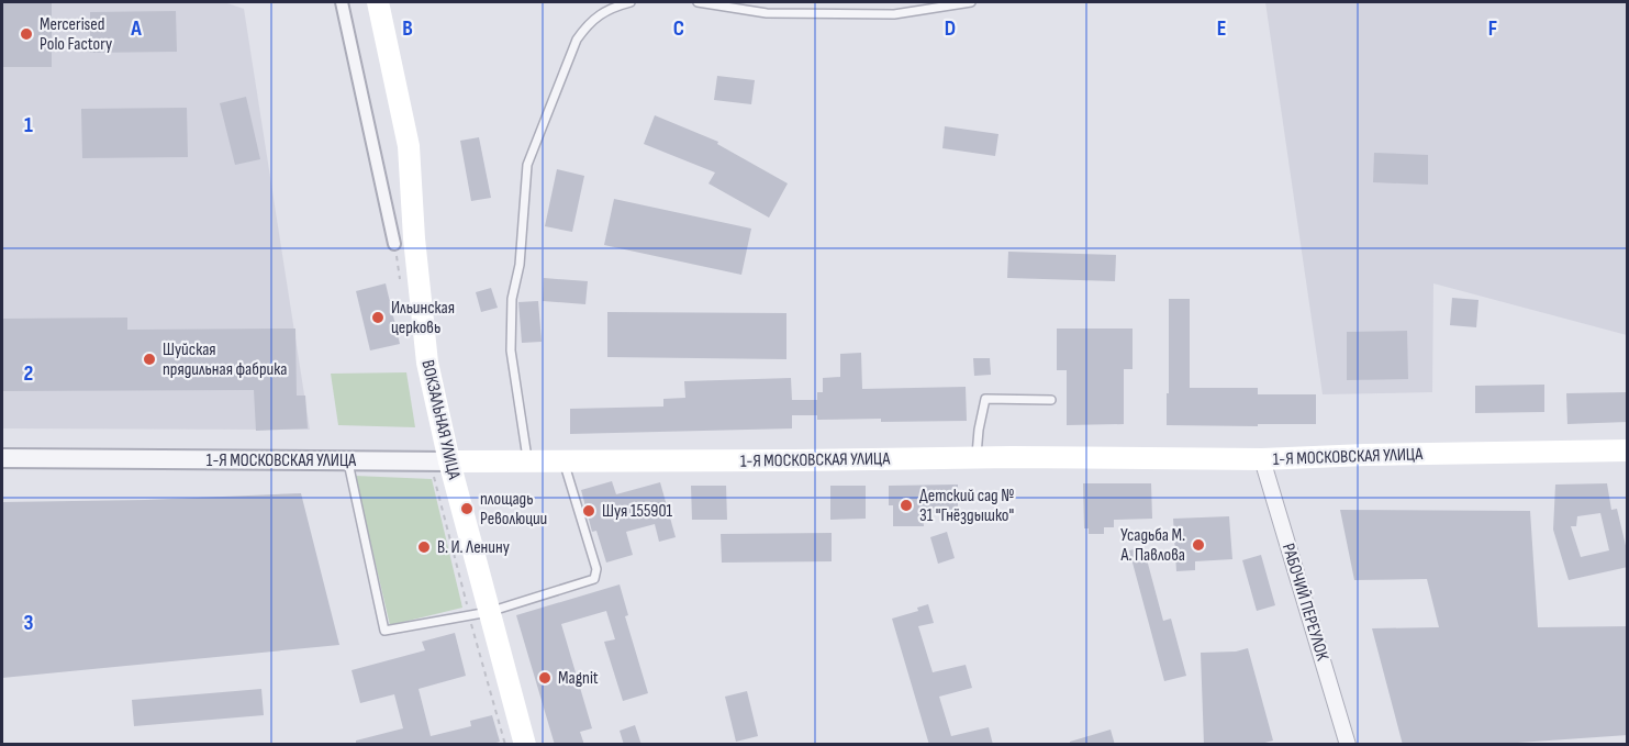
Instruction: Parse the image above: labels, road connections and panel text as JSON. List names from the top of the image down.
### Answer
{
  "streets": {
    "main road": ["ВОКЗАЛЬНАЯ УЛИЦА", "1-Я МОСКОВСКАЯ УЛИЦА"],
    "street": ["РАБОЧИЙ ПЕРЕУЛОК"]
  },
  "crossings": [
    ["ВОКЗАЛЬНАЯ УЛИЦА", "1-Я МОСКОВСКАЯ УЛИЦА"],
    ["1-Я МОСКОВСКАЯ УЛИЦА", "РАБОЧИЙ ПЕРЕУЛОК"]
  ],
  "places": [
    "Mercerised Polo Factory",
    "Ильинская церковь",
    "Шуйская прядильная фабрика",
    "Детский сад № 31 \"Гнёздышко\"",
    "площадь Революции",
    "Шуя 155901",
    "Усадьба М. А. Павлова",
    "В. И. Ленину",
    "Magnit"
  ],
  "grid": {
    "columns": [
      "A",
      "B",
      "C",
      "D",
      "E",
      "F"
    ],
    "rows": ["1", "2", "3"]
  }
}
